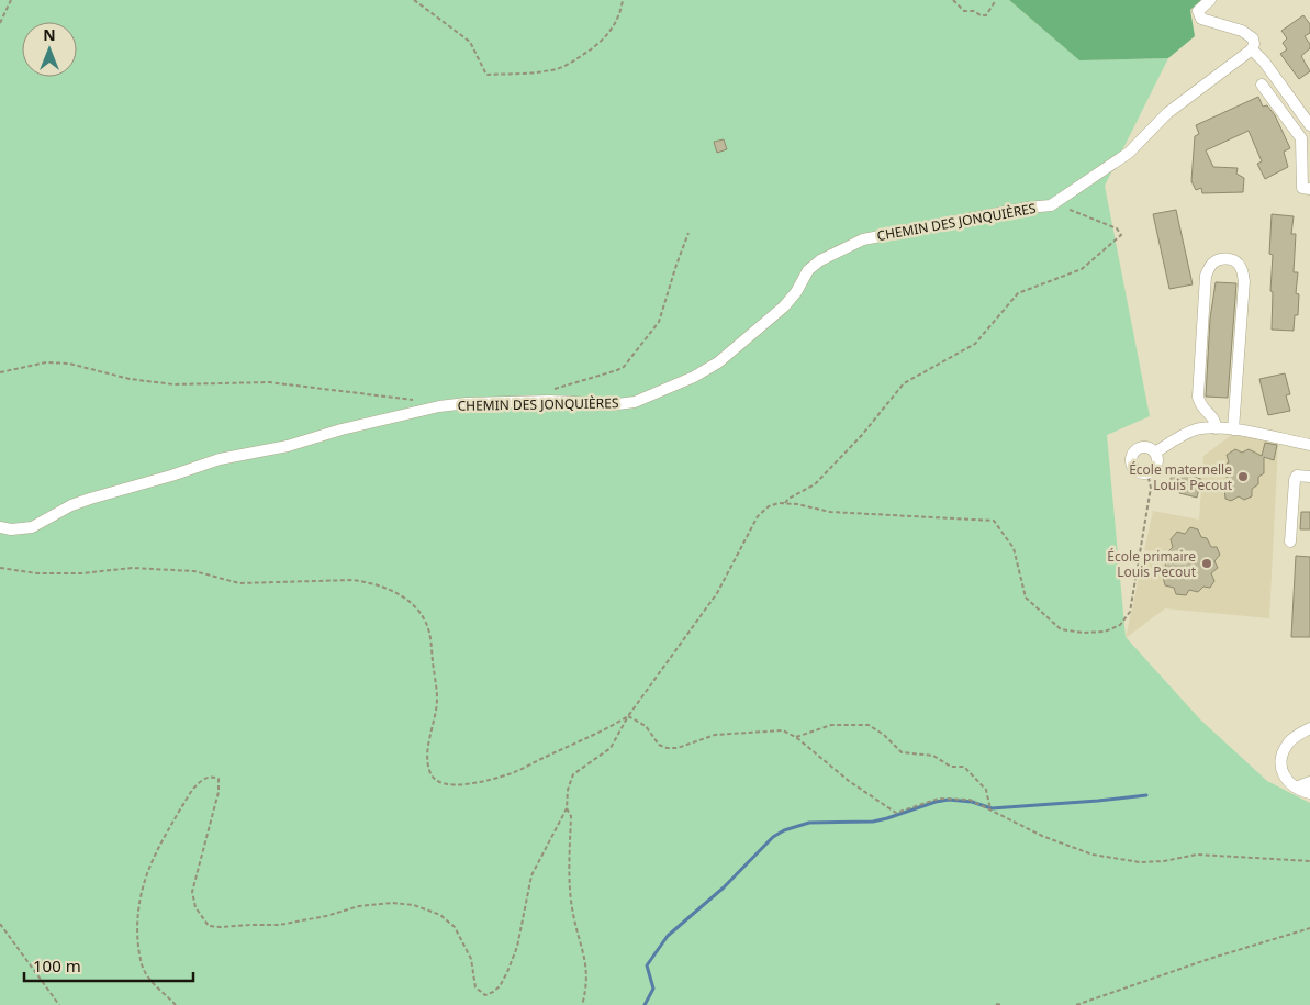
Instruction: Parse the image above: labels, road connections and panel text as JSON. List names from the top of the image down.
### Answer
{
  "streets": {
    "street": ["CHEMIN DES JONQUIÈRES"]
  },
  "places": ["École maternelle Louis Pecout", "École primaire Louis Pecout"],
  "scale_bar": "100 m",
  "north": "top"
}
